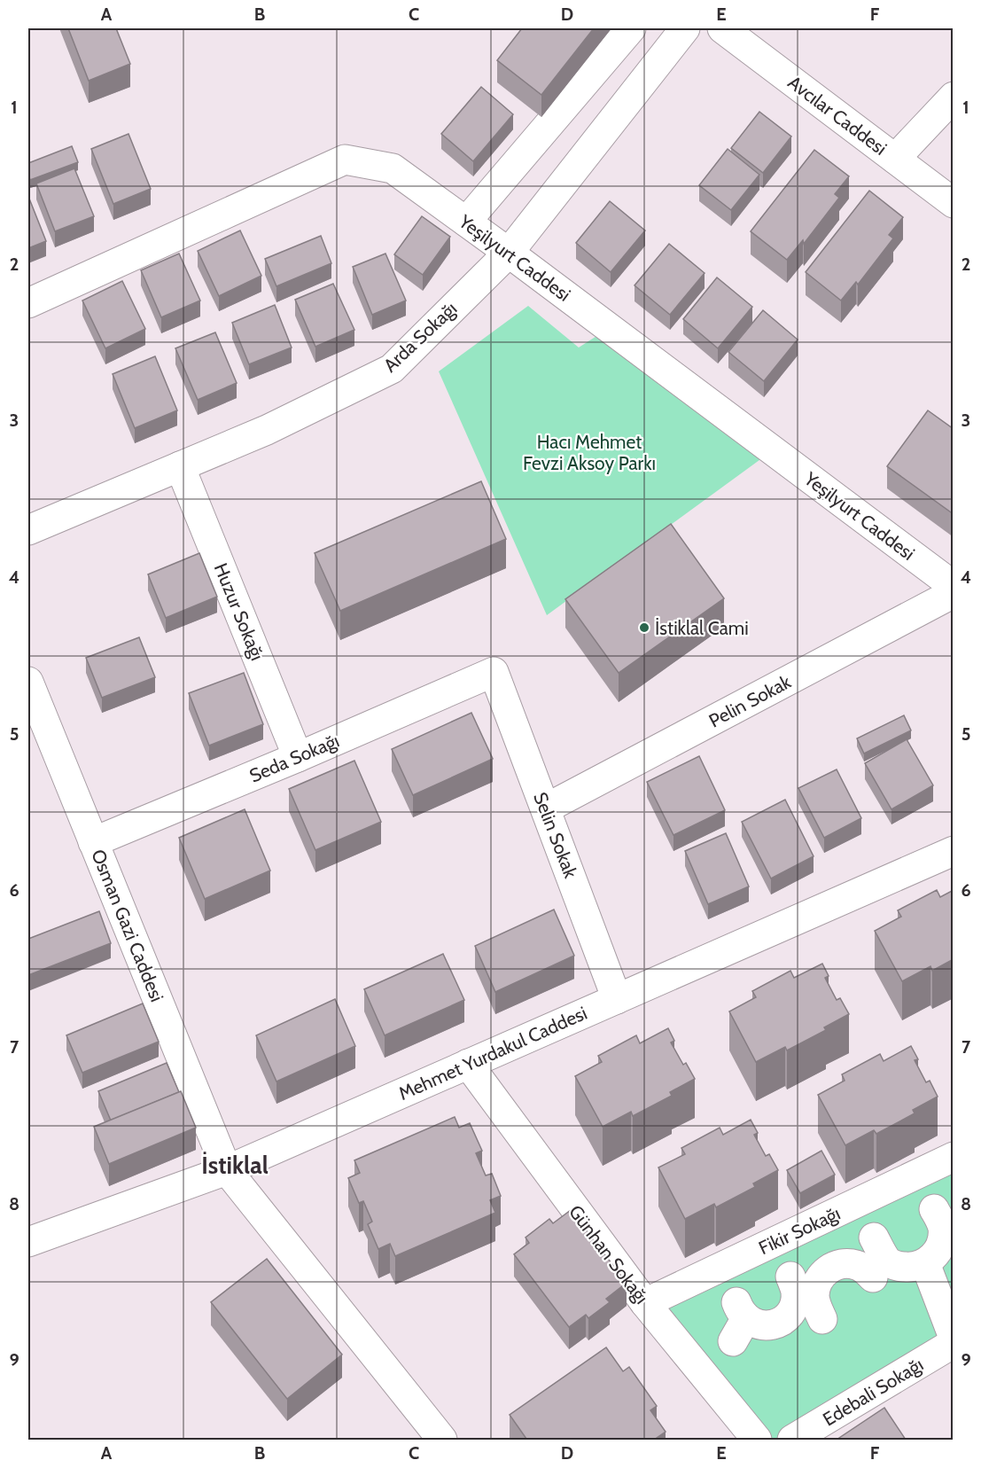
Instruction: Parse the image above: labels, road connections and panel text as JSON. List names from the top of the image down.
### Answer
{
  "streets": {
    "street": [
      "Avcılar Caddesi",
      "Yeşilyurt Caddesi",
      "Arda Sokağı",
      "Huzur Sokağı",
      "Pelin Sokak",
      "Seda Sokağı",
      "Selin Sokak",
      "Osman Gazi Caddesi",
      "Mehmet Yurdakul Caddesi",
      "Fikir Sokağı",
      "Günhan Sokağı",
      "Edebali Sokağı"
    ]
  },
  "crossings": [
    ["Yeşilyurt Caddesi", "Arda Sokağı"],
    ["Arda Sokağı", "Huzur Sokağı"],
    ["Huzur Sokağı", "Seda Sokağı"],
    ["Pelin Sokak", "Selin Sokak"],
    ["Seda Sokağı", "Selin Sokak"],
    ["Seda Sokağı", "Osman Gazi Caddesi"],
    ["Selin Sokak", "Mehmet Yurdakul Caddesi"],
    ["Osman Gazi Caddesi", "Mehmet Yurdakul Caddesi"],
    ["Mehmet Yurdakul Caddesi", "Günhan Sokağı"],
    ["Fikir Sokağı", "Günhan Sokağı"]
  ],
  "districts": ["İstiklal"],
  "parks": ["Hacı Mehmet Fevzi Aksoy Parkı"],
  "places": ["İstiklal Cami"],
  "grid": {
    "columns": [
      "A",
      "B",
      "C",
      "D",
      "E",
      "F"
    ],
    "rows": [
      "1",
      "2",
      "3",
      "4",
      "5",
      "6",
      "7",
      "8",
      "9"
    ]
  }
}
